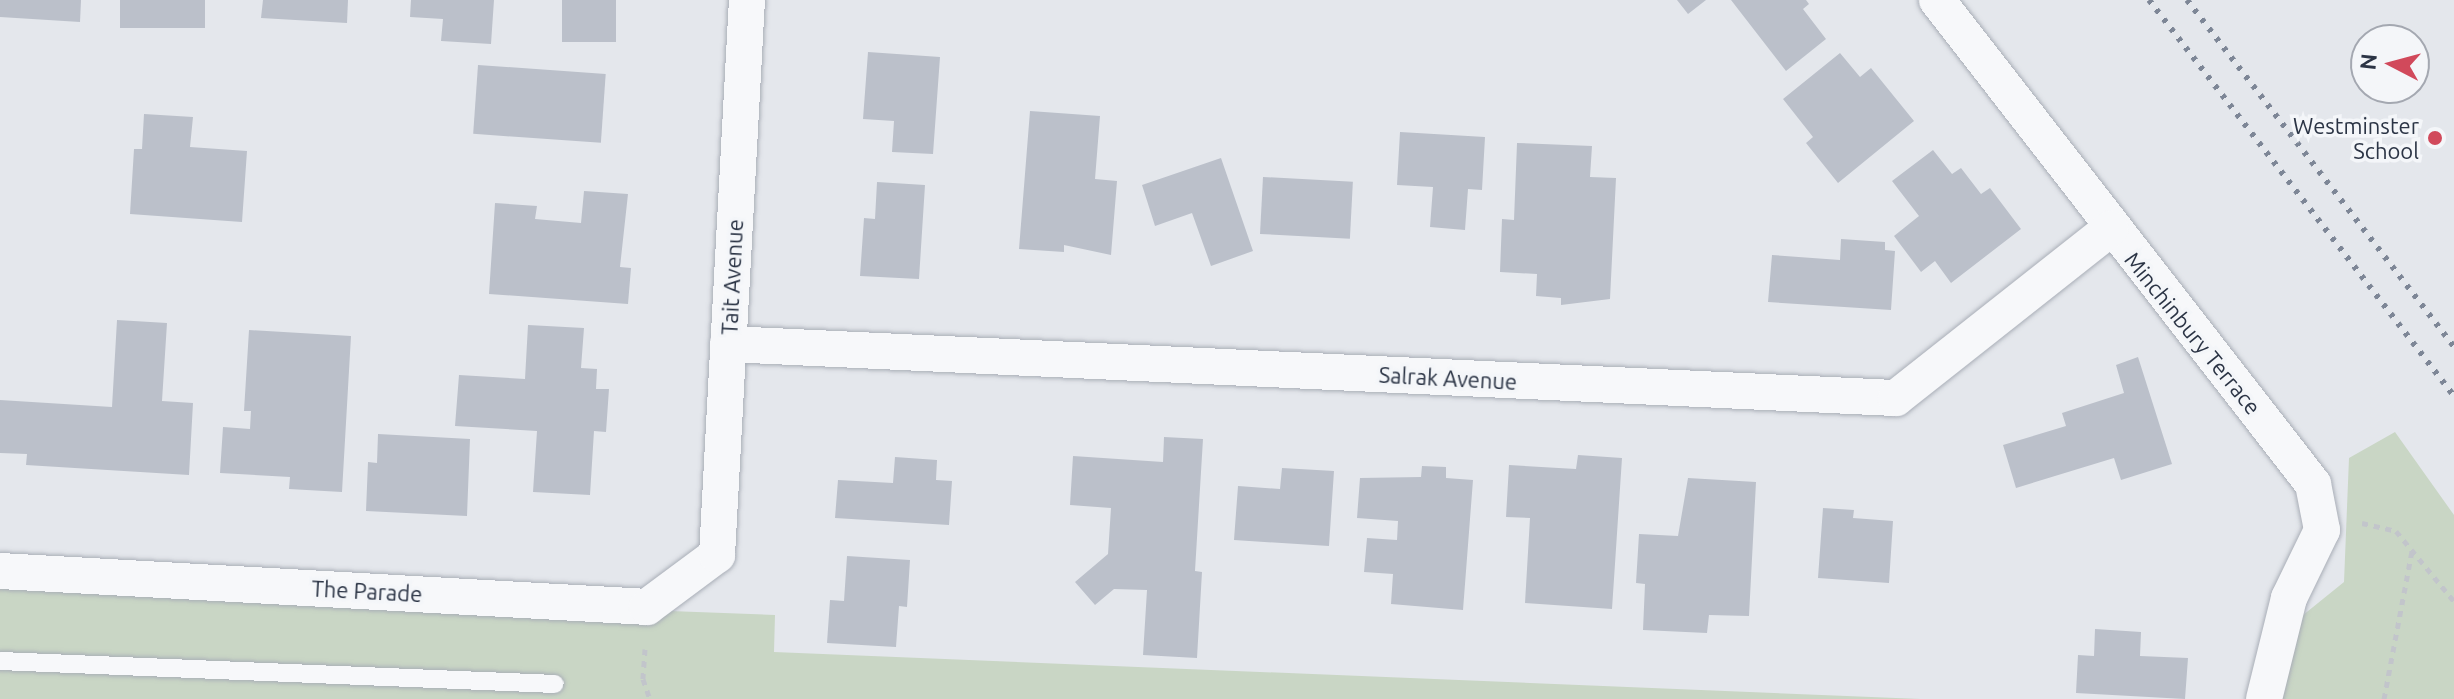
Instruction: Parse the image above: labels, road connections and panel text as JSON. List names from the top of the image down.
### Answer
{
  "streets": {
    "street": [
      "Tait Avenue",
      "Minchinbury Terrace",
      "Salrak Avenue",
      "The Parade"
    ]
  },
  "crossings": [
    ["Tait Avenue", "Salrak Avenue"],
    ["Tait Avenue", "The Parade"],
    ["Minchinbury Terrace", "Salrak Avenue"]
  ],
  "places": ["Westminster School"],
  "north": "left"
}
